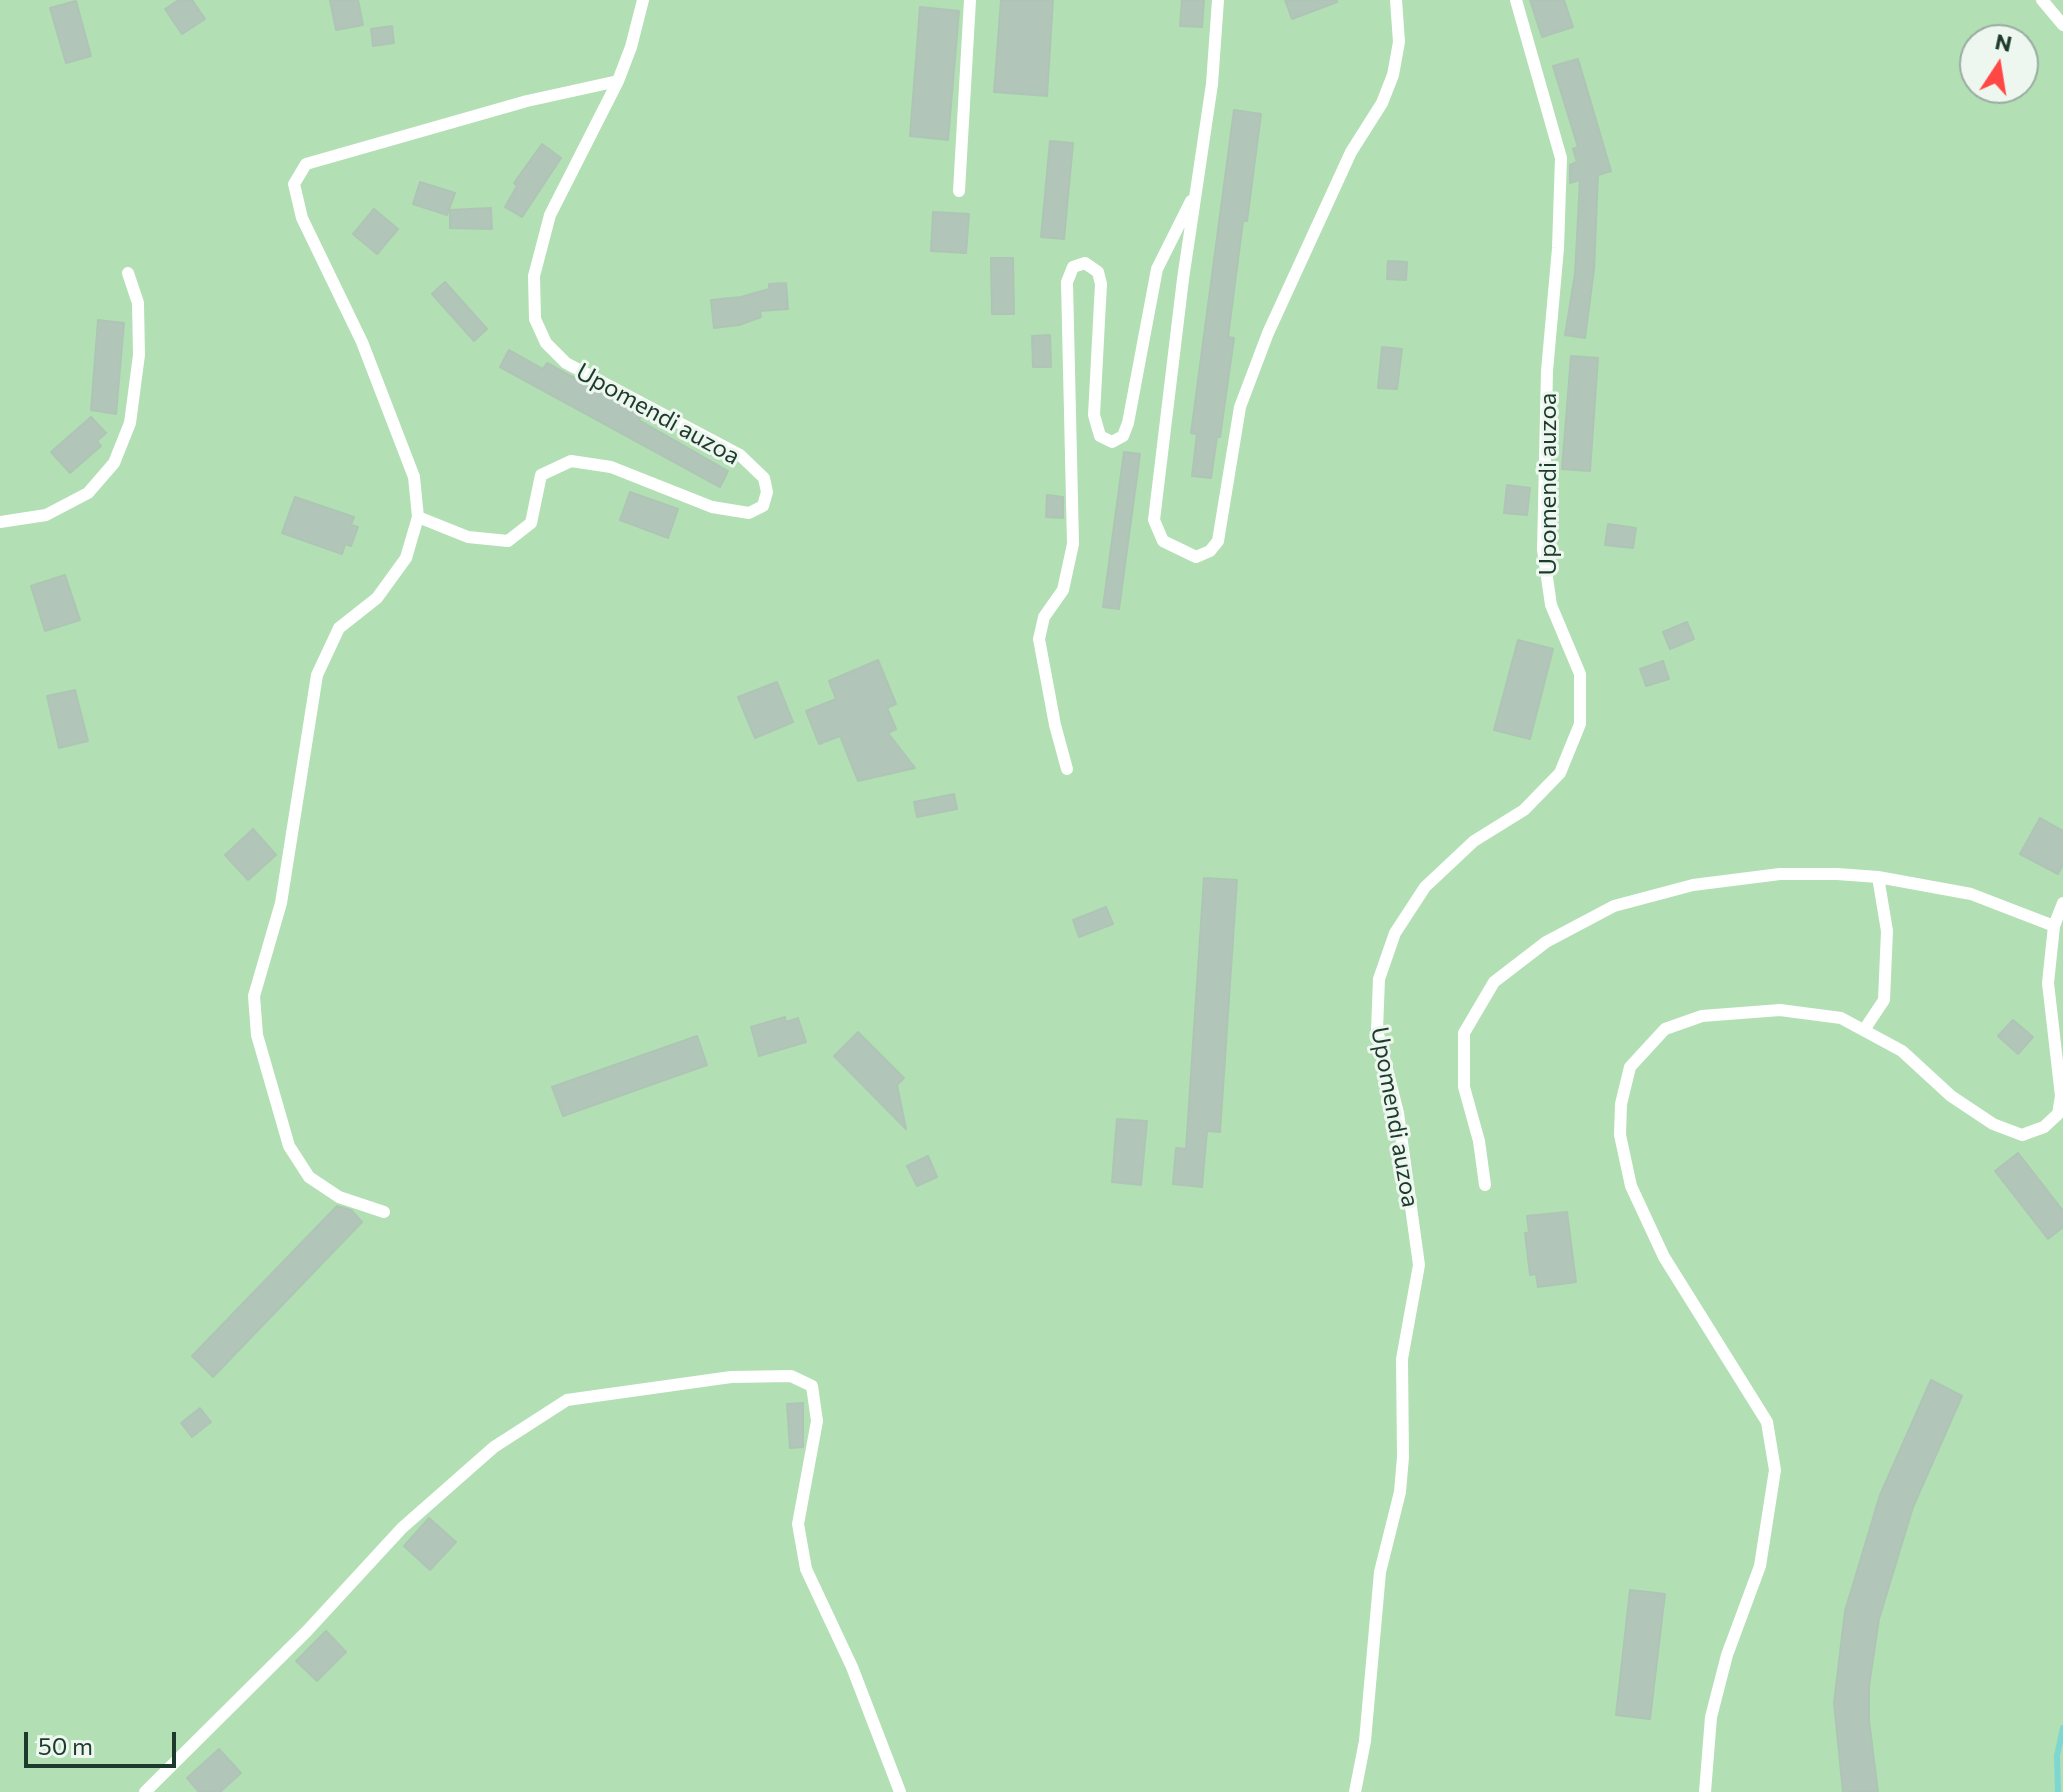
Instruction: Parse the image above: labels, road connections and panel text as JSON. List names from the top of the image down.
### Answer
{
  "streets": {
    "lane": ["Upomendi auzoa"]
  },
  "scale_bar": "50 m",
  "north": "top"
}
